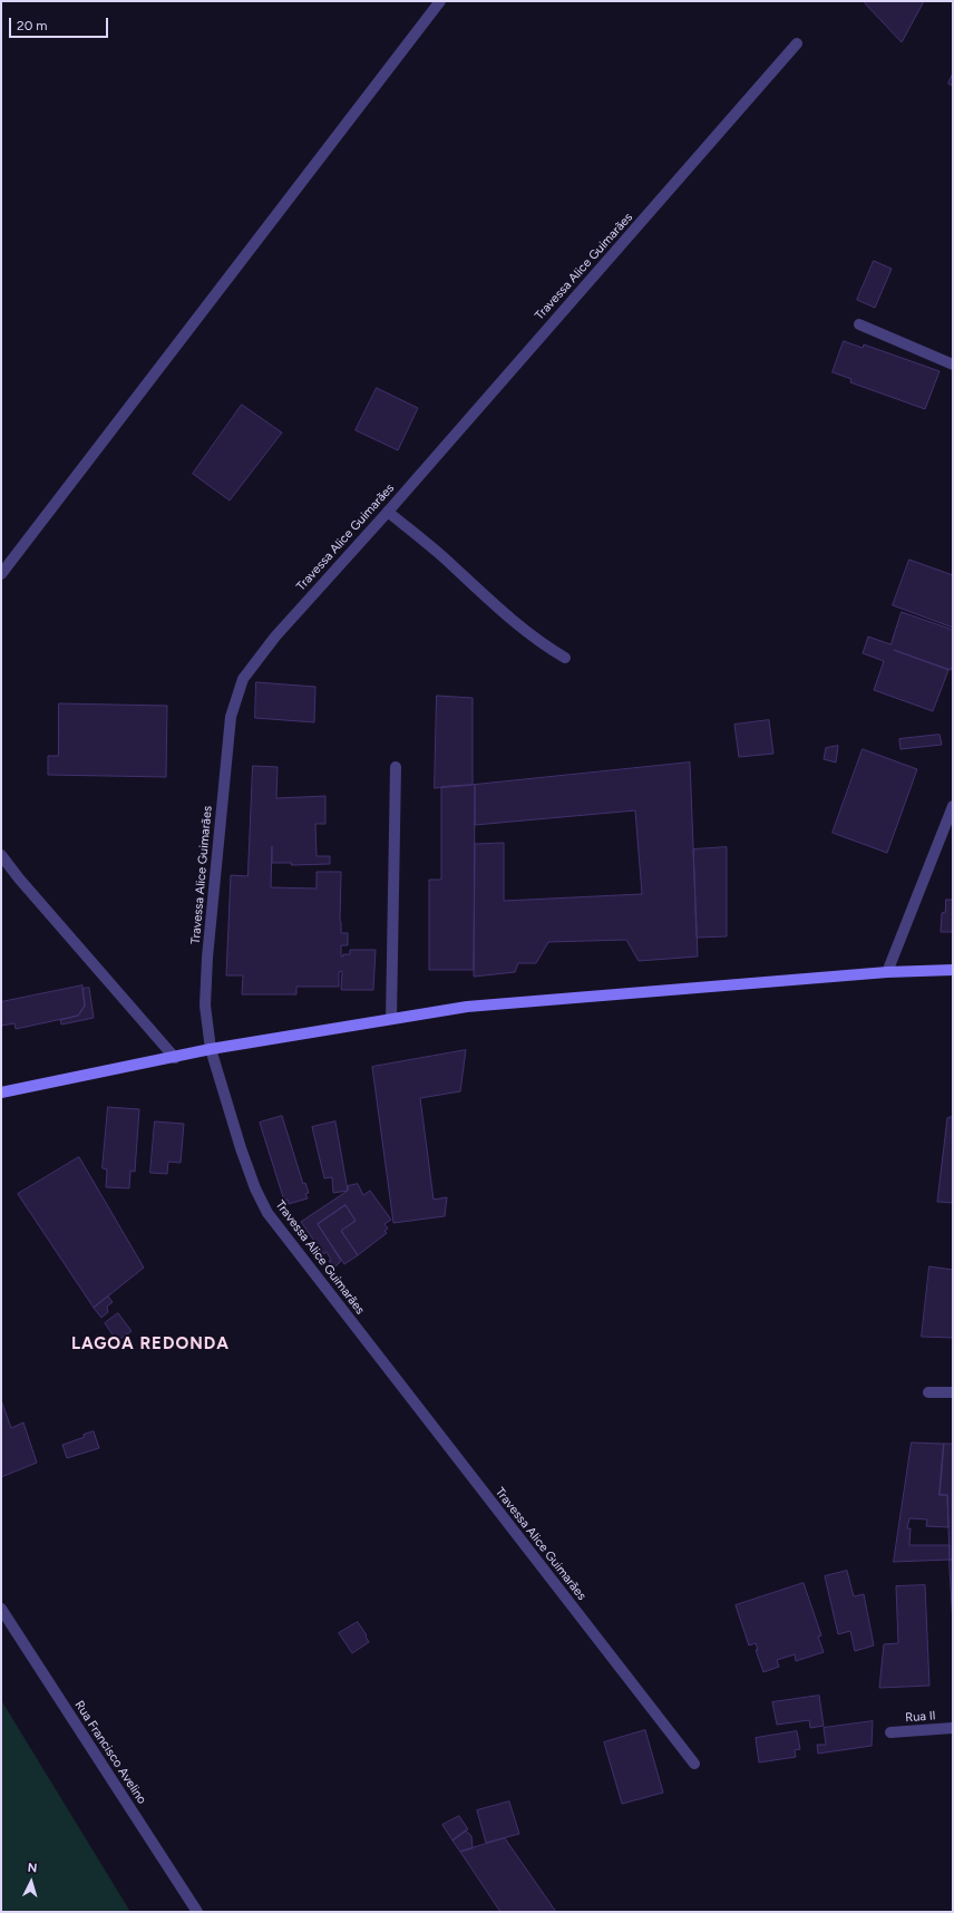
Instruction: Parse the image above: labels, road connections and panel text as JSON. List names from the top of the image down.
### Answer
{
  "streets": {
    "street": ["Travessa Alice Guimarães", "Rua II", "Rua Francisco Avelino"]
  },
  "districts": ["LAGOA REDONDA"],
  "scale_bar": "20 m",
  "north": "top"
}
